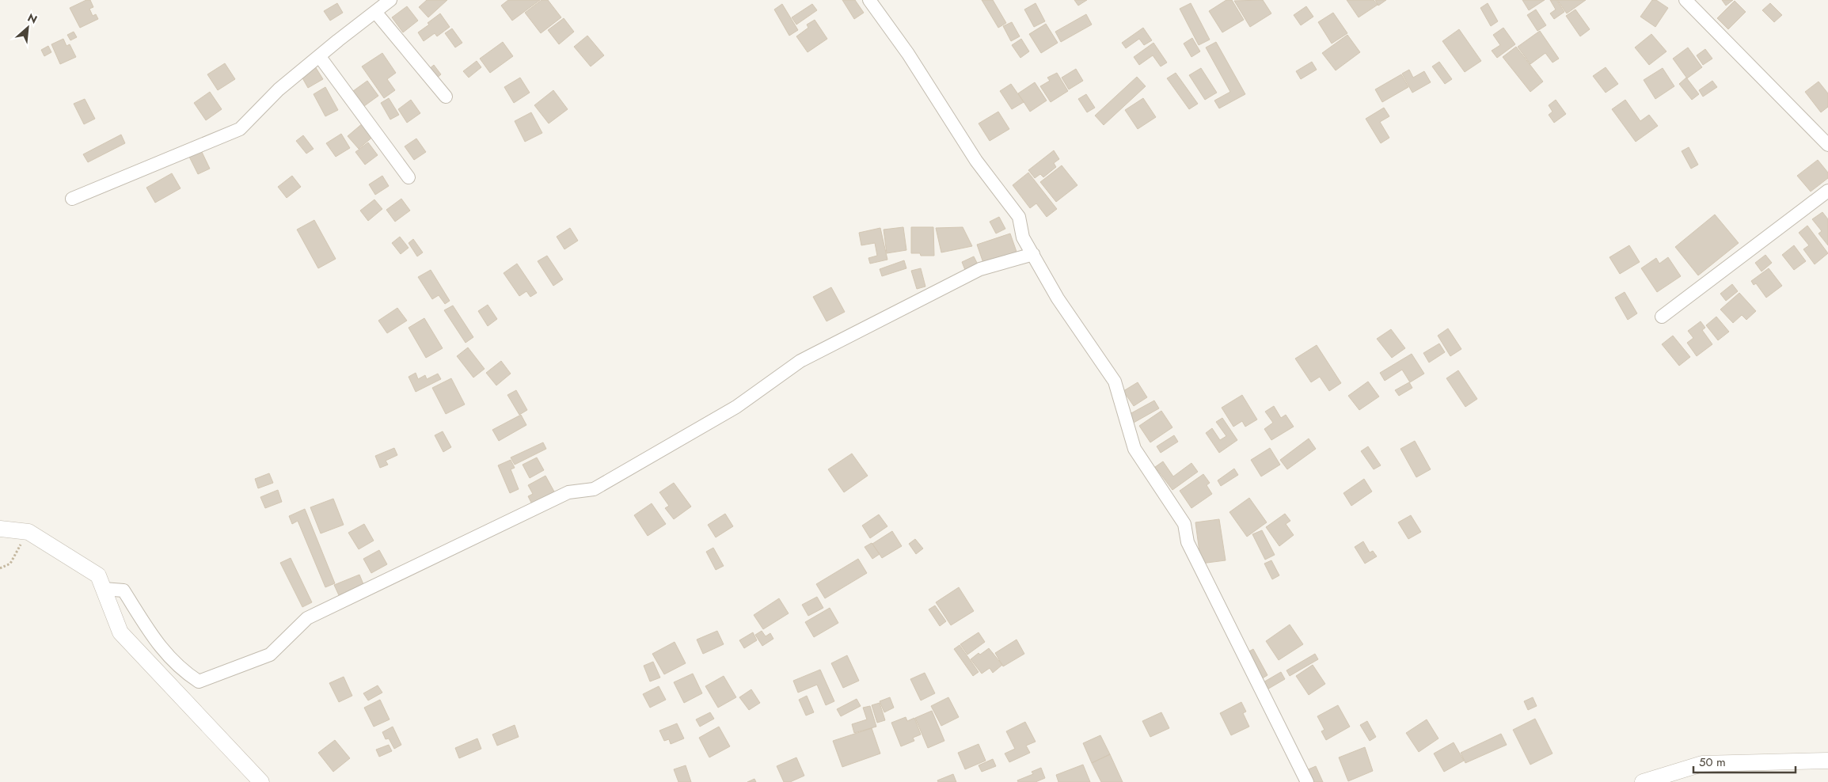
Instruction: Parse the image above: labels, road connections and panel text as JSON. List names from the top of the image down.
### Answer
{
  "scale_bar": "50 m",
  "north": "top right"
}
